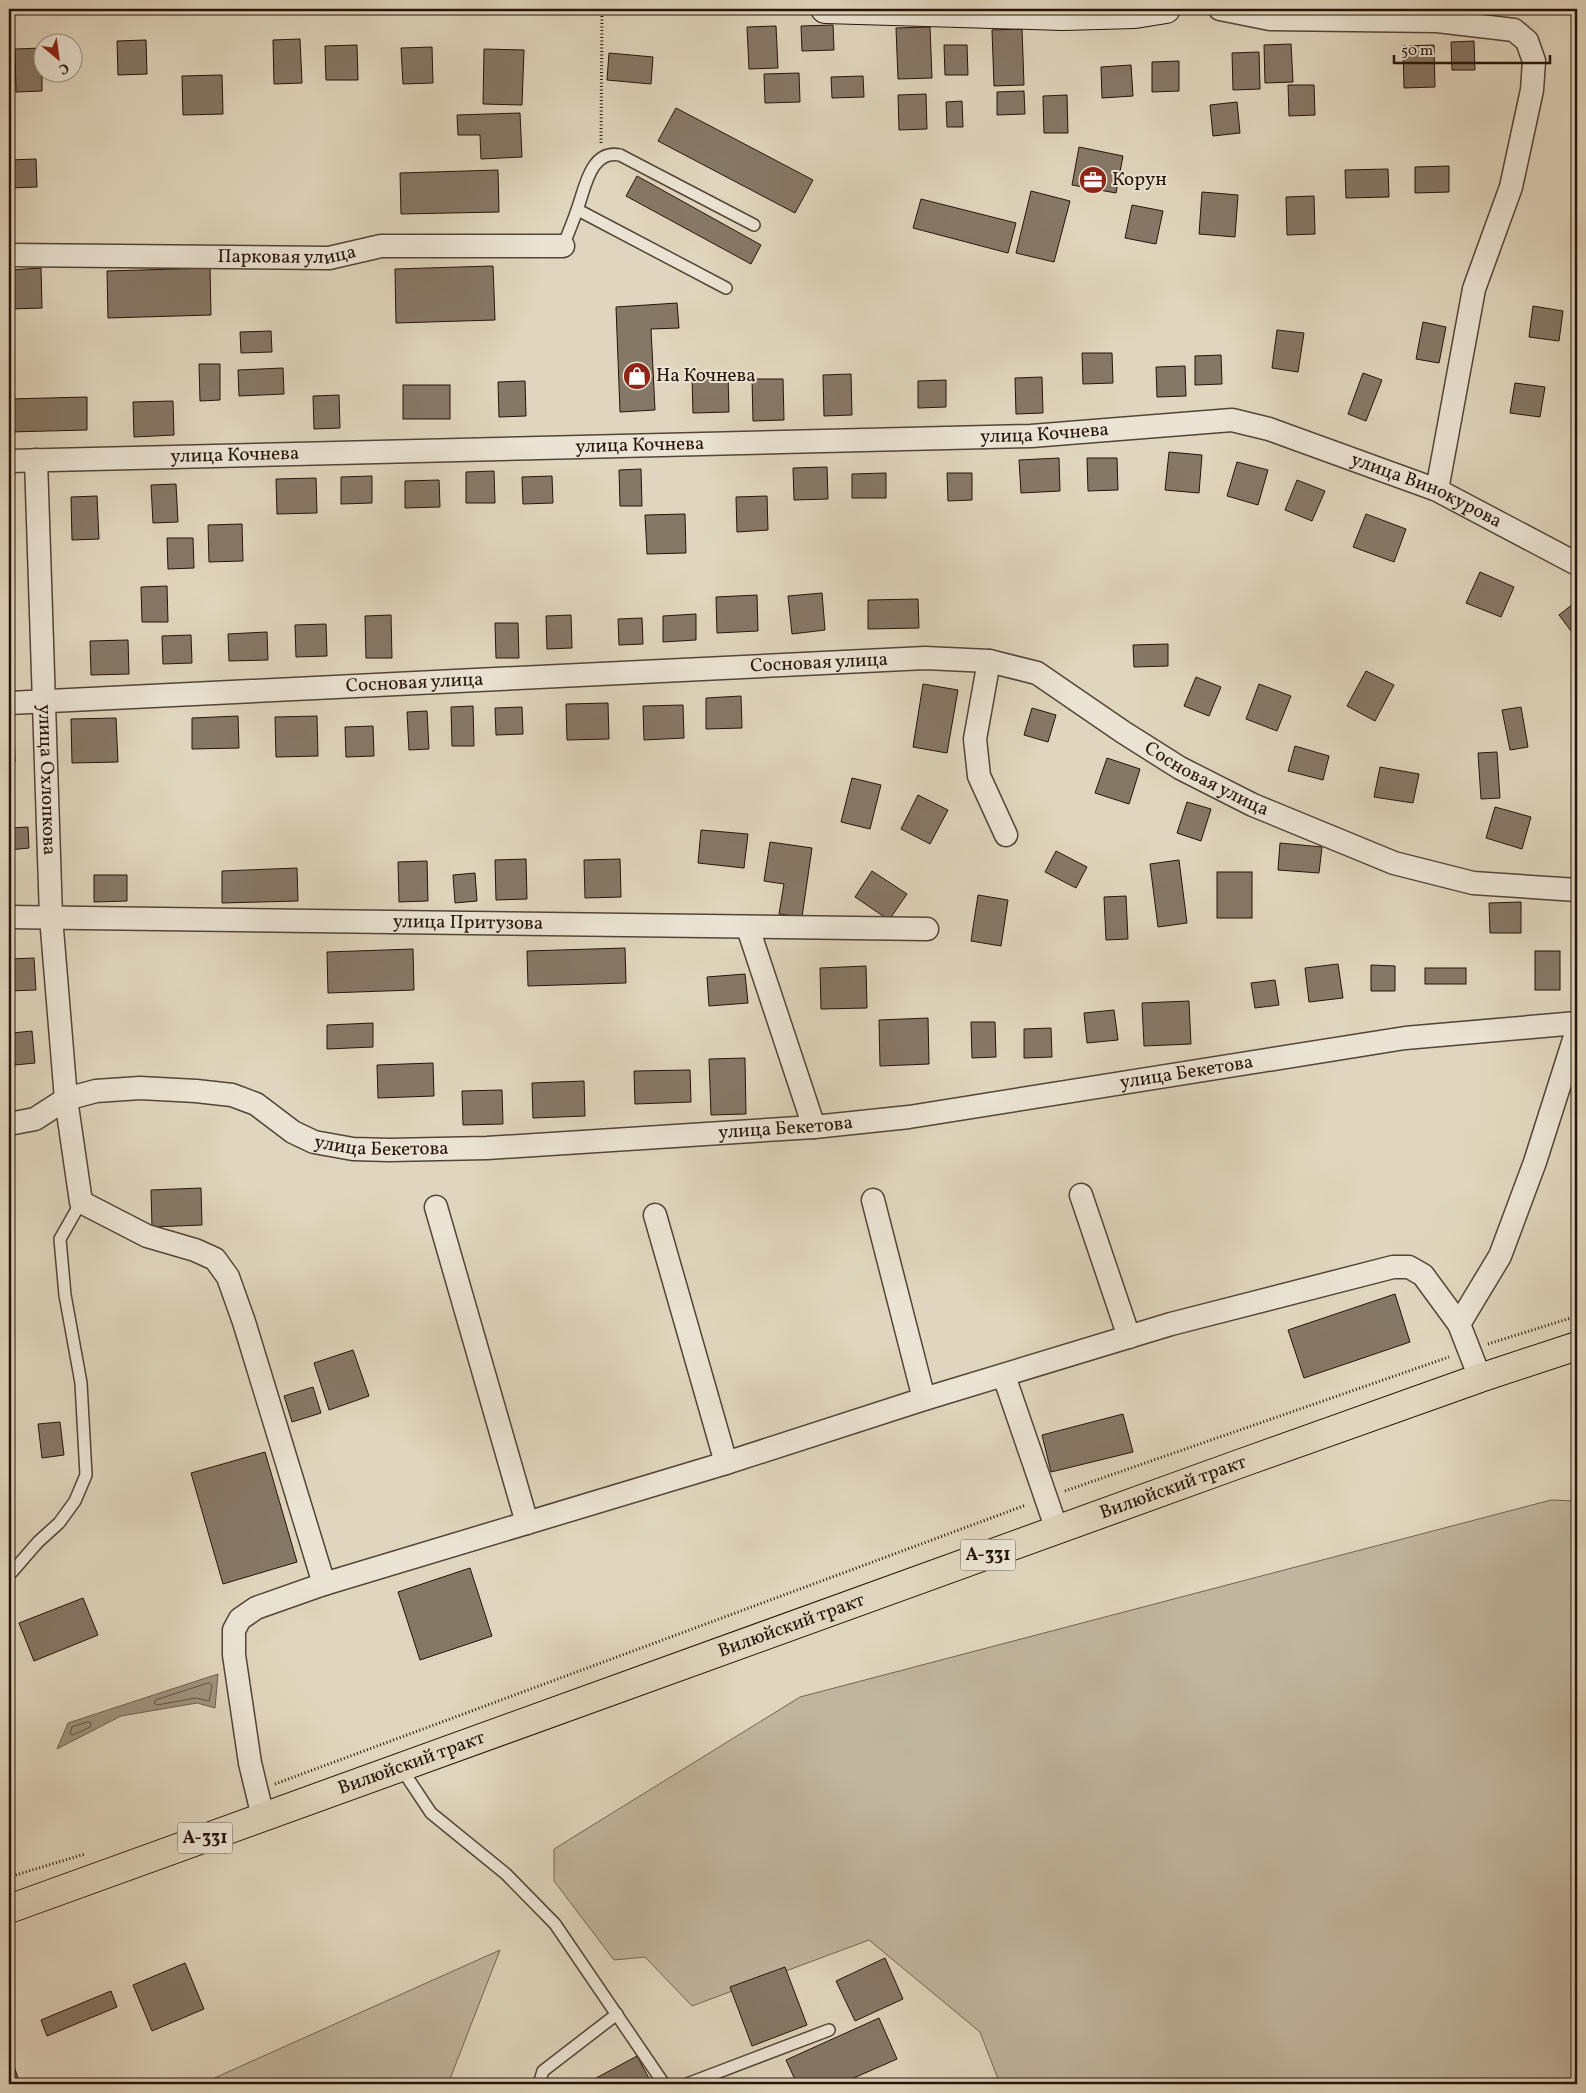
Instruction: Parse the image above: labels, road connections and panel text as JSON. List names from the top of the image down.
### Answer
{
  "streets": {
    "main road": ["Вилюйский тракт", "А-331"],
    "street": [
      "Парковая улица",
      "улица Кочнева",
      "улица Винокурова",
      "Сосновая улица",
      "улица Охлопкова",
      "улица Притузова",
      "улица Бекетова"
    ]
  },
  "crossings": [
    ["улица Кочнева", "улица Винокурова"],
    ["улица Кочнева", "улица Охлопкова"],
    ["Сосновая улица", "улица Охлопкова"],
    ["улица Охлопкова", "улица Притузова"],
    ["улица Охлопкова", "улица Бекетова"]
  ],
  "places": {
    "office": ["Корун"],
    "shop": ["На Кочнева"]
  },
  "scale_bar": "50 m",
  "north": "bottom right"
}
